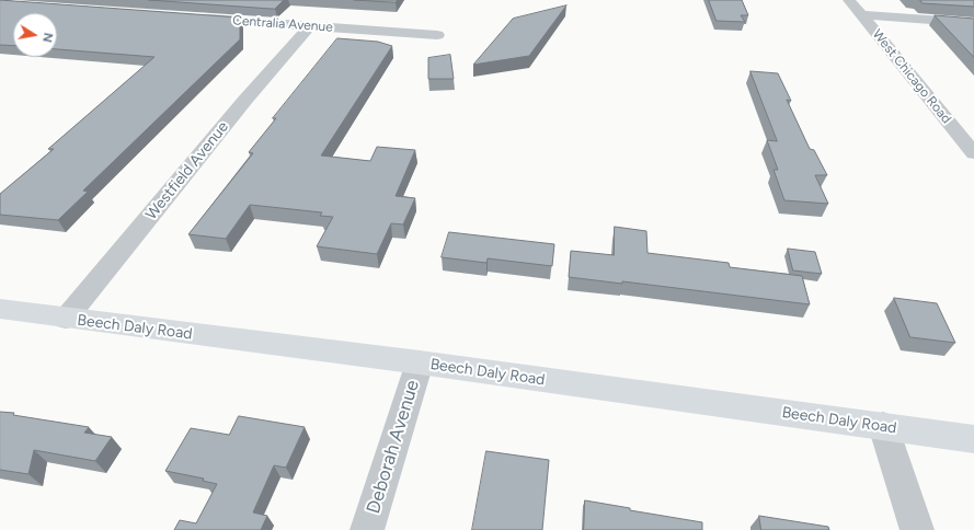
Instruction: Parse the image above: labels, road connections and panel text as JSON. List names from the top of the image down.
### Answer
{
  "streets": {
    "main road": ["Beech Daly Road"],
    "street": [
      "Centralia Avenue",
      "West Chicago Road",
      "Westfield Avenue",
      "Deborah Avenue"
    ]
  },
  "crossings": [
    ["Centralia Avenue", "Westfield Avenue"],
    ["Westfield Avenue", "Beech Daly Road"],
    ["Beech Daly Road", "Deborah Avenue"]
  ],
  "north": "right"
}
